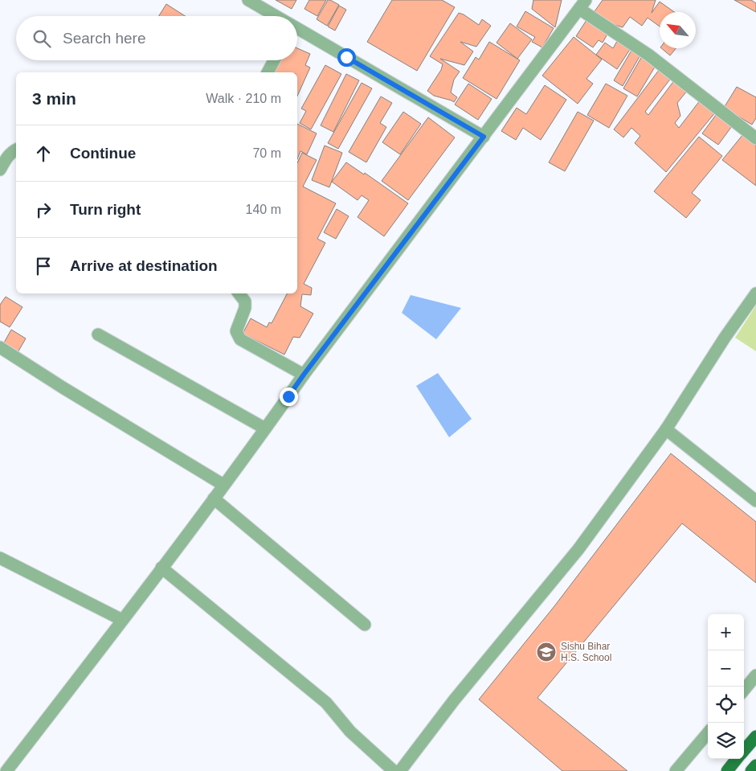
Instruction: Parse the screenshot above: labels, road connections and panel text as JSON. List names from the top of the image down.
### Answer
{
  "places": {
    "school or university": ["Sishu Bihar H.S. School"]
  },
  "north": "top left",
  "page": {
    "search": "Search here",
    "heading": ["3 min", "Walk · 210 m"],
    "list": [
      ["Continue", "70 m"],
      ["Turn right", "140 m"],
      "Arrive at destination"
    ],
    "map_buttons": ["+", "−"]
  }
}
